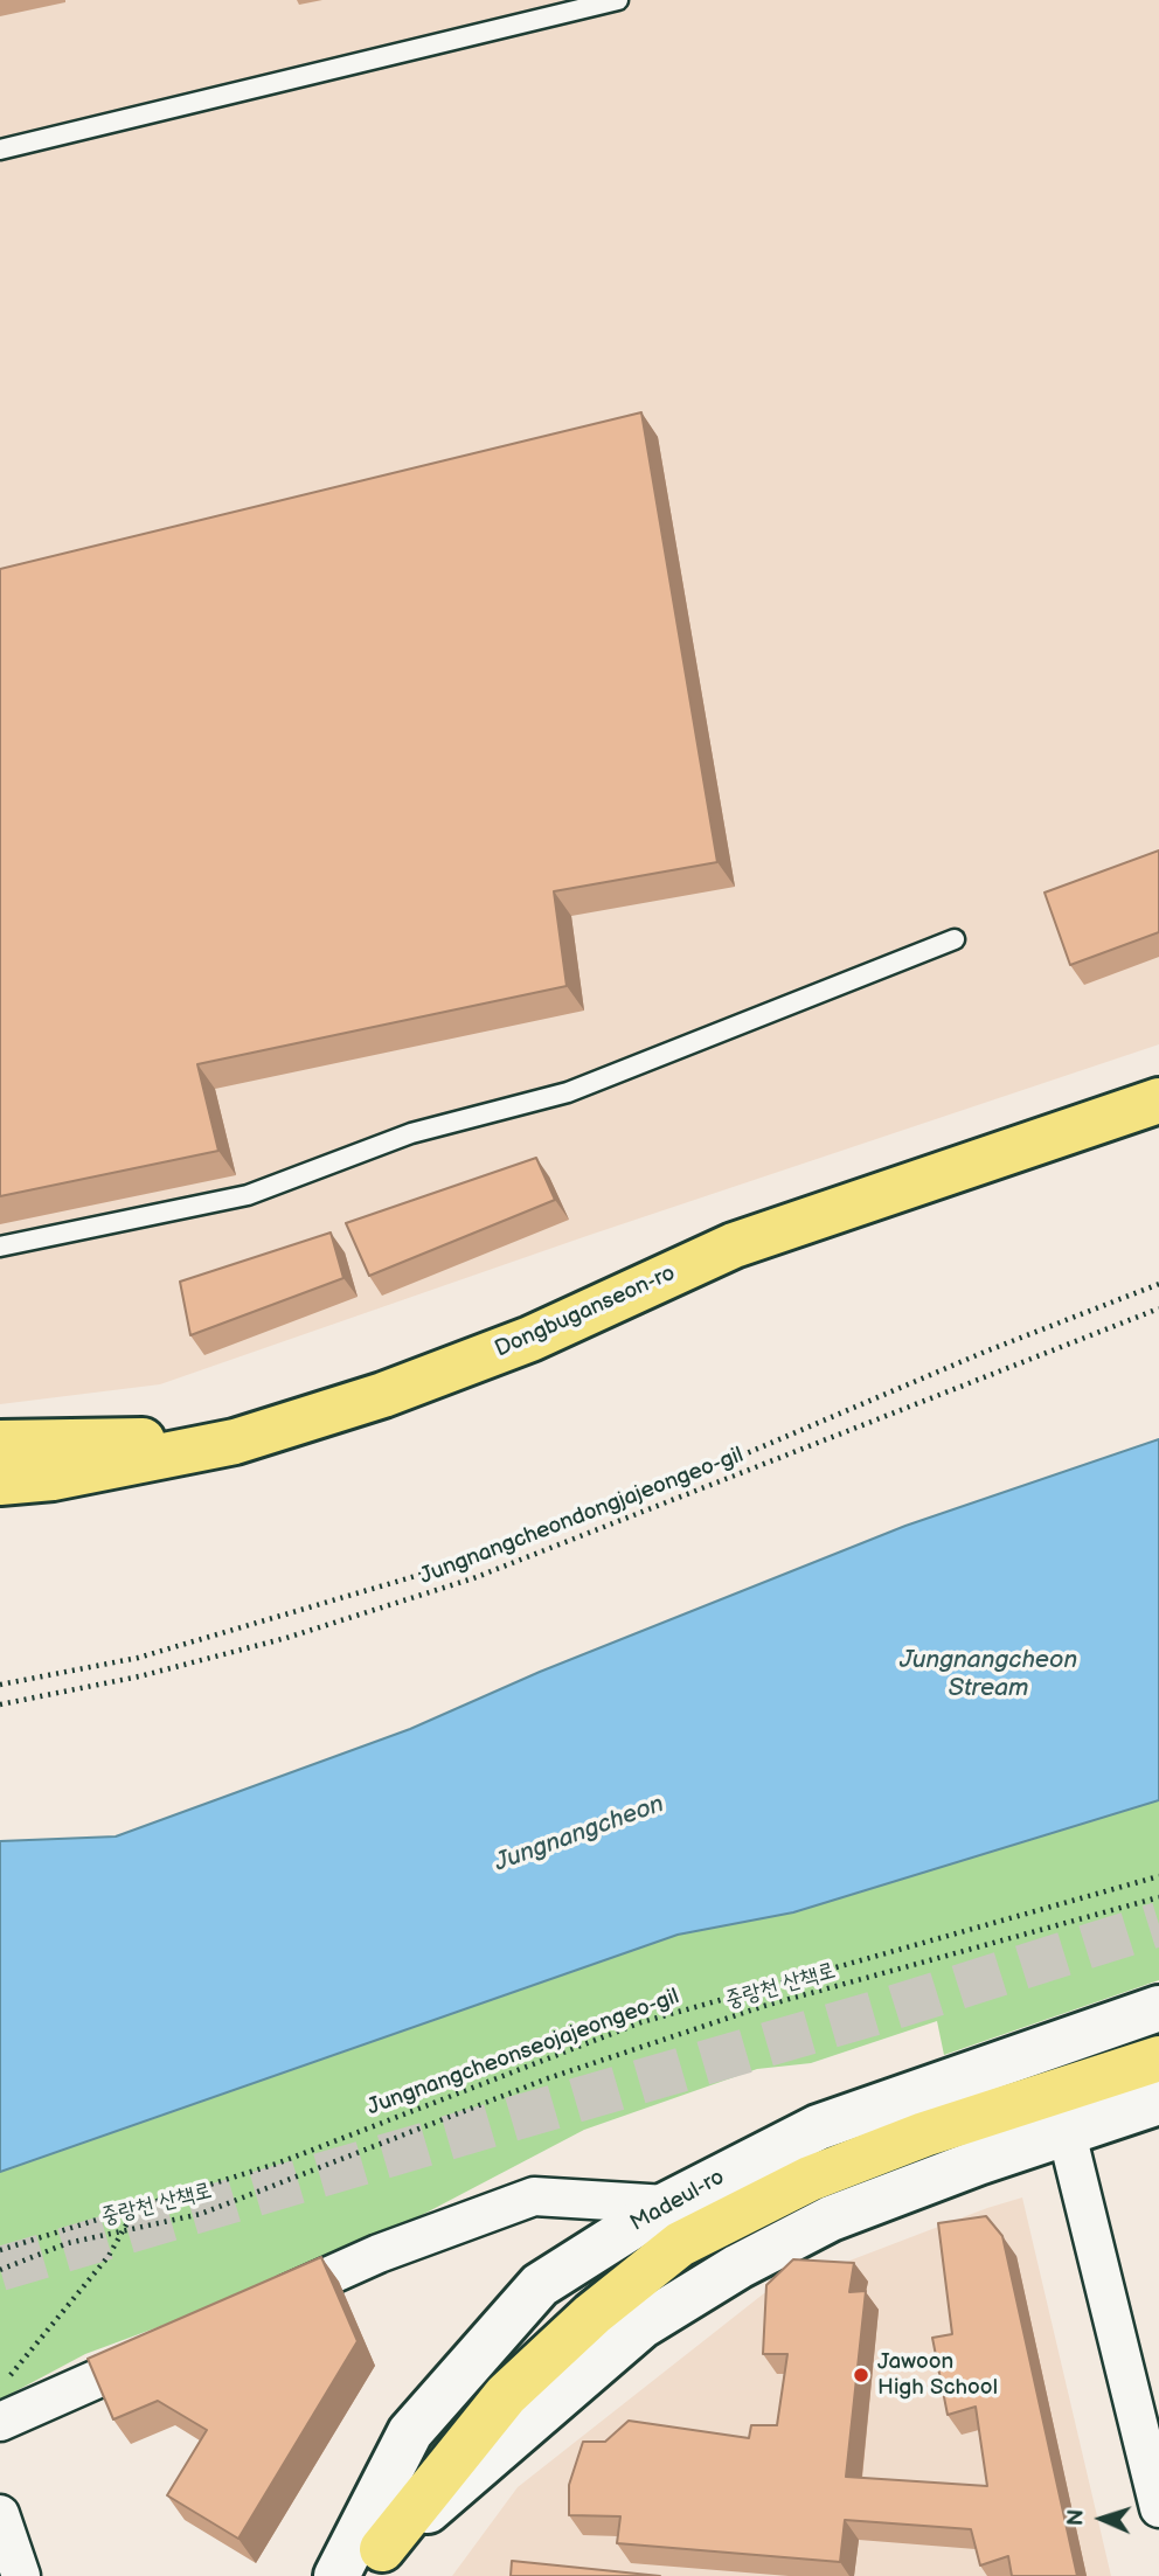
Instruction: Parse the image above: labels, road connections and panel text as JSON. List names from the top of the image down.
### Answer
{
  "streets": {
    "highway": ["Dongbuganseon-ro"],
    "main road": ["Madeul-ro"],
    "path": ["Jungnangcheondongjajeongeo-gil", "중랑천 산책로", "Jungnangcheonseojajeongeo-gil"]
  },
  "water": ["Jungnangcheon Stream", "Jungnangcheon"],
  "places": ["Jawoon High School"],
  "north": "left"
}
